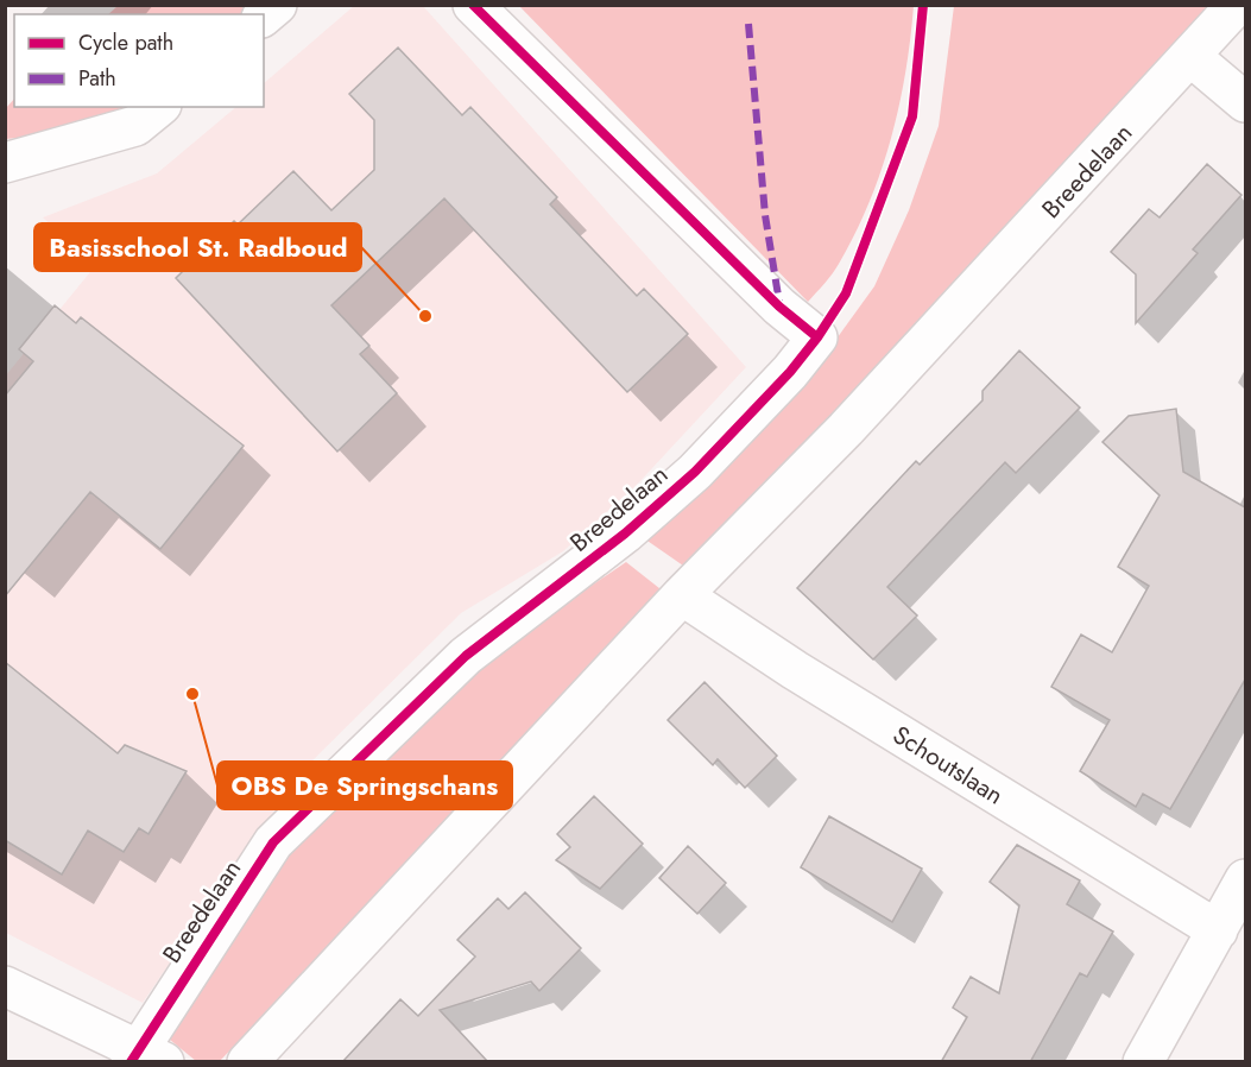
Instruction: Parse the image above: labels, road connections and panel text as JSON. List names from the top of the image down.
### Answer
{
  "streets": {
    "street": ["Breedelaan", "Schoutslaan"]
  },
  "crossings": [
    ["Breedelaan", "Schoutslaan"]
  ],
  "places": ["Basisschool St. Radboud", "OBS De Springschans"],
  "legend": ["Cycle path", "Path"]
}
